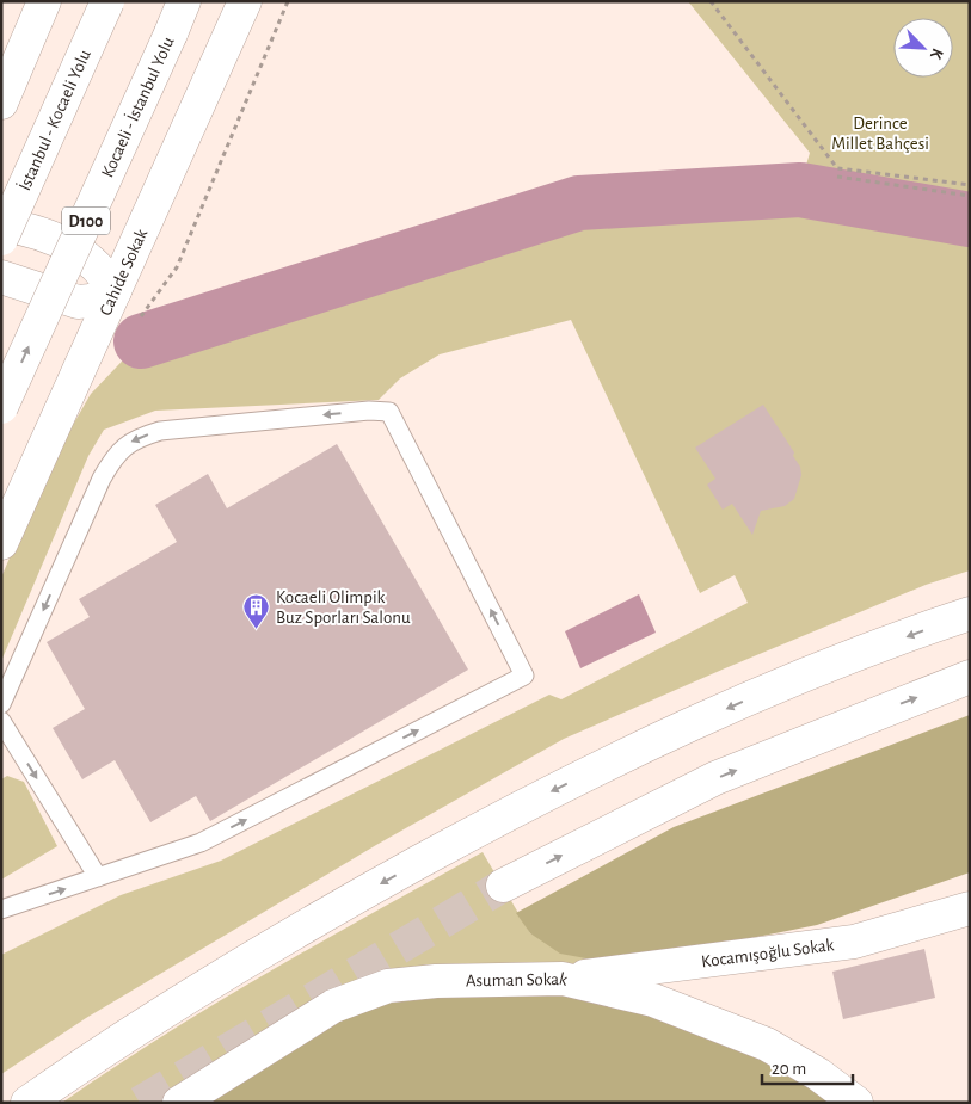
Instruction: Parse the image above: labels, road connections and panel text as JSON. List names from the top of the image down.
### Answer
{
  "streets": {
    "main road": [
      "Kocaeli - İstanbul Yolu",
      "İstanbul - Kocaeli Yolu",
      "D100",
      "Cahide Sokak",
      "Kocamışoğlu Sokak",
      "Asuman Sokak"
    ]
  },
  "crossings": [
    ["Kocamışoğlu Sokak", "Asuman Sokak"]
  ],
  "one_way": ["Kocaeli - İstanbul Yolu"],
  "parks": ["Derince Millet Bahçesi"],
  "places": {
    "building": ["Kocaeli Olimpik Buz Sporları Salonu"]
  },
  "scale_bar": "20 m",
  "north": "bottom right"
}
